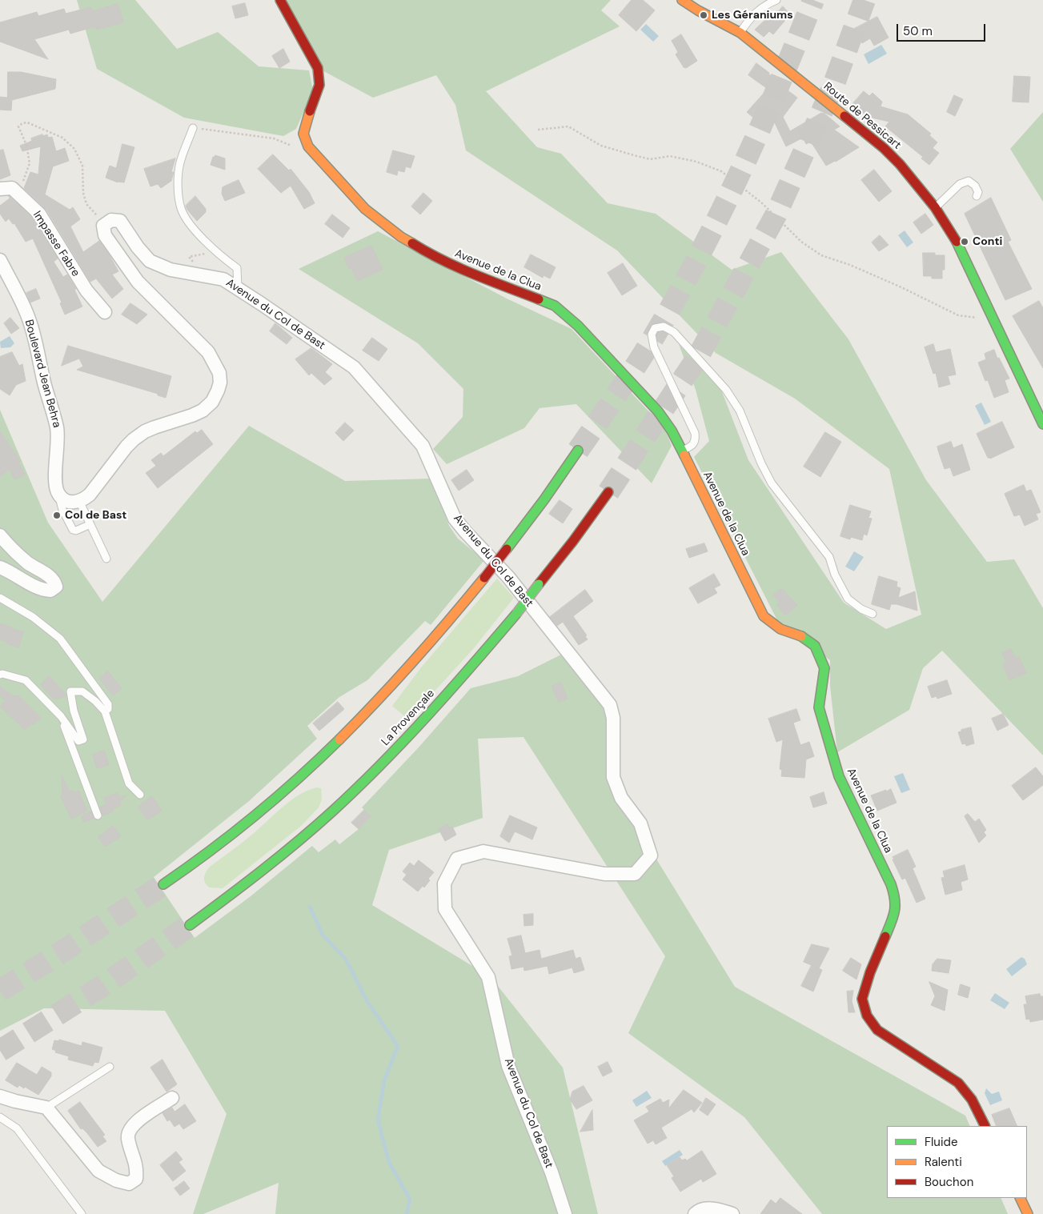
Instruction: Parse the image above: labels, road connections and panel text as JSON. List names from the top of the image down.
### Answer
{
  "streets": {
    "main road": ["Route de Pessicart", "Avenue de la Clua", "La Provençale"],
    "street": ["Impasse Fabre", "Avenue du Col de Bast", "Boulevard Jean Behra"]
  },
  "places": ["Les Géraniums", "Conti", "Col de Bast"],
  "legend": ["Fluide", "Ralenti", "Bouchon"],
  "scale_bar": "50 m"
}
